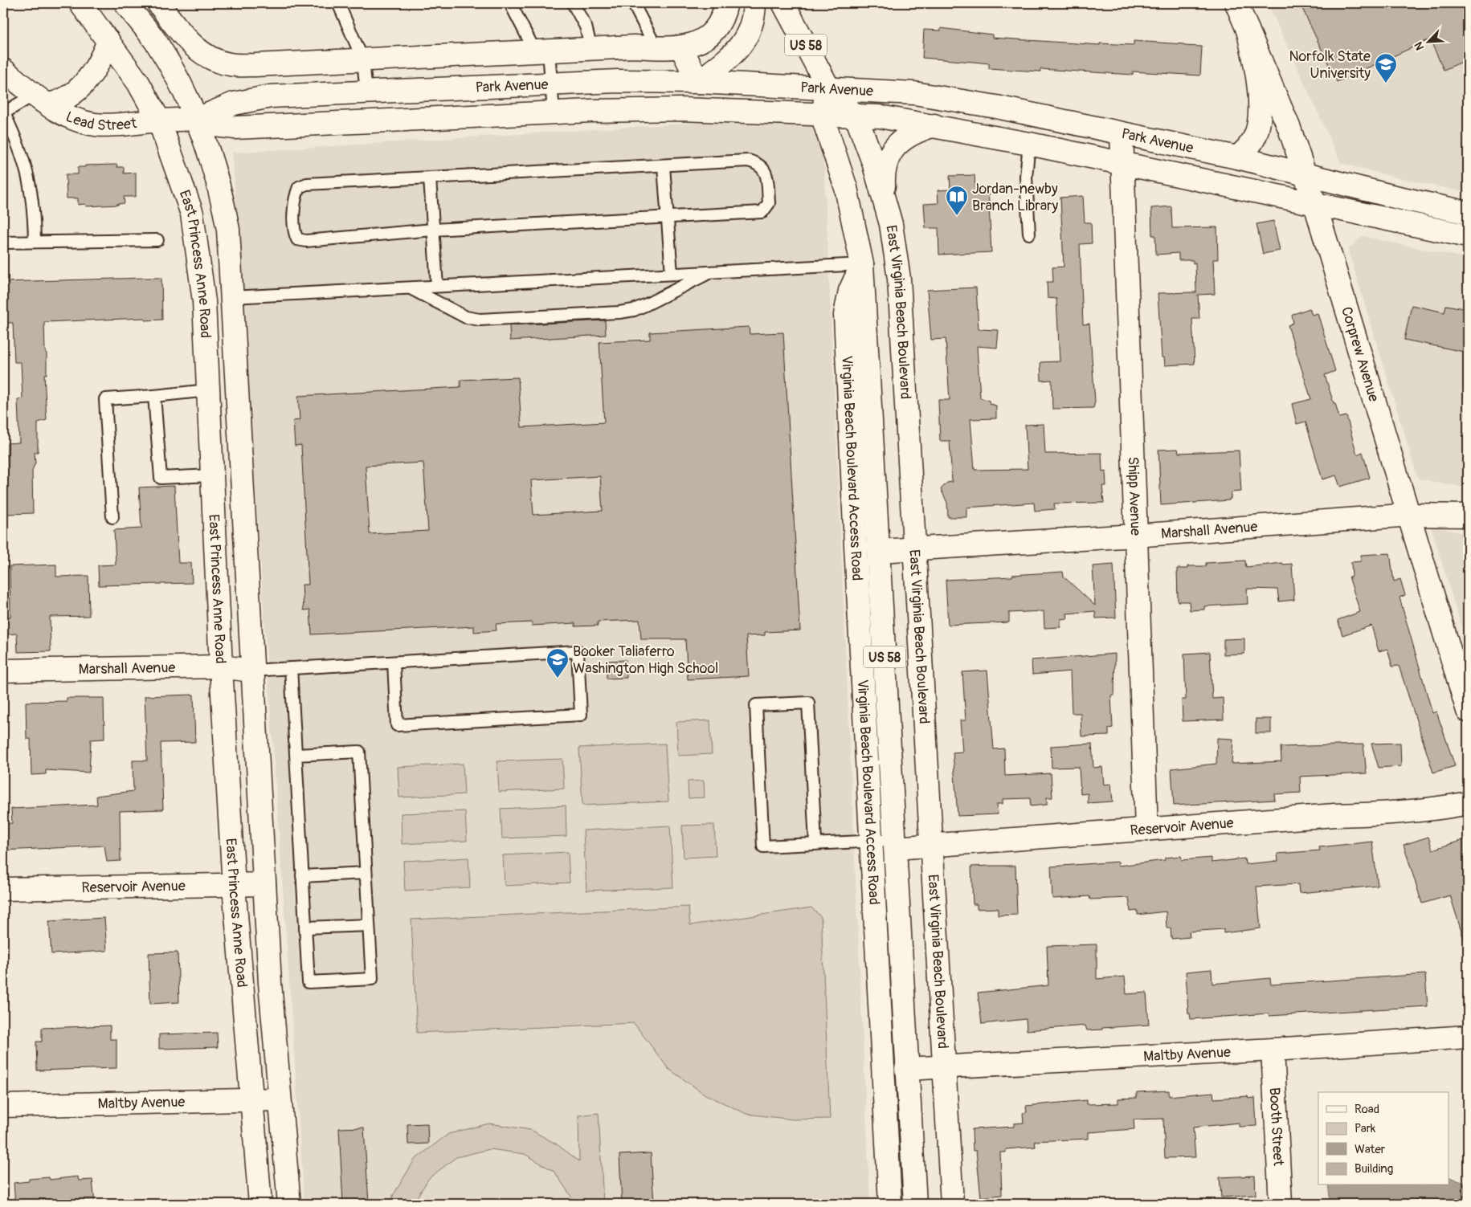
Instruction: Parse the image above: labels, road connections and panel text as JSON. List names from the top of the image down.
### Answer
{
  "streets": {
    "main road": [
      "US 58",
      "Park Avenue",
      "Lead Street",
      "East Princess Anne Road",
      "East Virginia Beach Boulevard",
      "Corprew Avenue",
      "Virginia Beach Boulevard Access Road",
      "Shipp Avenue",
      "Marshall Avenue",
      "Reservoir Avenue",
      "Maltby Avenue",
      "Booth Street"
    ]
  },
  "crossings": [
    ["US 58", "Park Avenue"],
    ["US 58", "Virginia Beach Boulevard Access Road"],
    ["US 58", "Marshall Avenue"],
    ["US 58", "Reservoir Avenue"],
    ["US 58", "Maltby Avenue"],
    ["Park Avenue", "Lead Street"],
    ["Park Avenue", "East Princess Anne Road"],
    ["Park Avenue", "East Virginia Beach Boulevard"],
    ["Park Avenue", "Corprew Avenue"],
    ["Park Avenue", "Shipp Avenue"],
    ["Lead Street", "East Princess Anne Road"],
    ["East Princess Anne Road", "Marshall Avenue"],
    ["East Princess Anne Road", "Reservoir Avenue"],
    ["East Princess Anne Road", "Maltby Avenue"],
    ["East Virginia Beach Boulevard", "Marshall Avenue"],
    ["East Virginia Beach Boulevard", "Reservoir Avenue"],
    ["East Virginia Beach Boulevard", "Maltby Avenue"],
    ["Corprew Avenue", "Marshall Avenue"],
    ["Shipp Avenue", "Marshall Avenue"],
    ["Shipp Avenue", "Reservoir Avenue"],
    ["Maltby Avenue", "Booth Street"]
  ],
  "places": {
    "school or university": ["Norfolk State University", "Booker Taliaferro Washington High School"],
    "library": ["Jordan-newby Branch Library"]
  },
  "legend": [
    "Road",
    "Park",
    "Water",
    "Building"
  ],
  "north": "bottom left"
}
